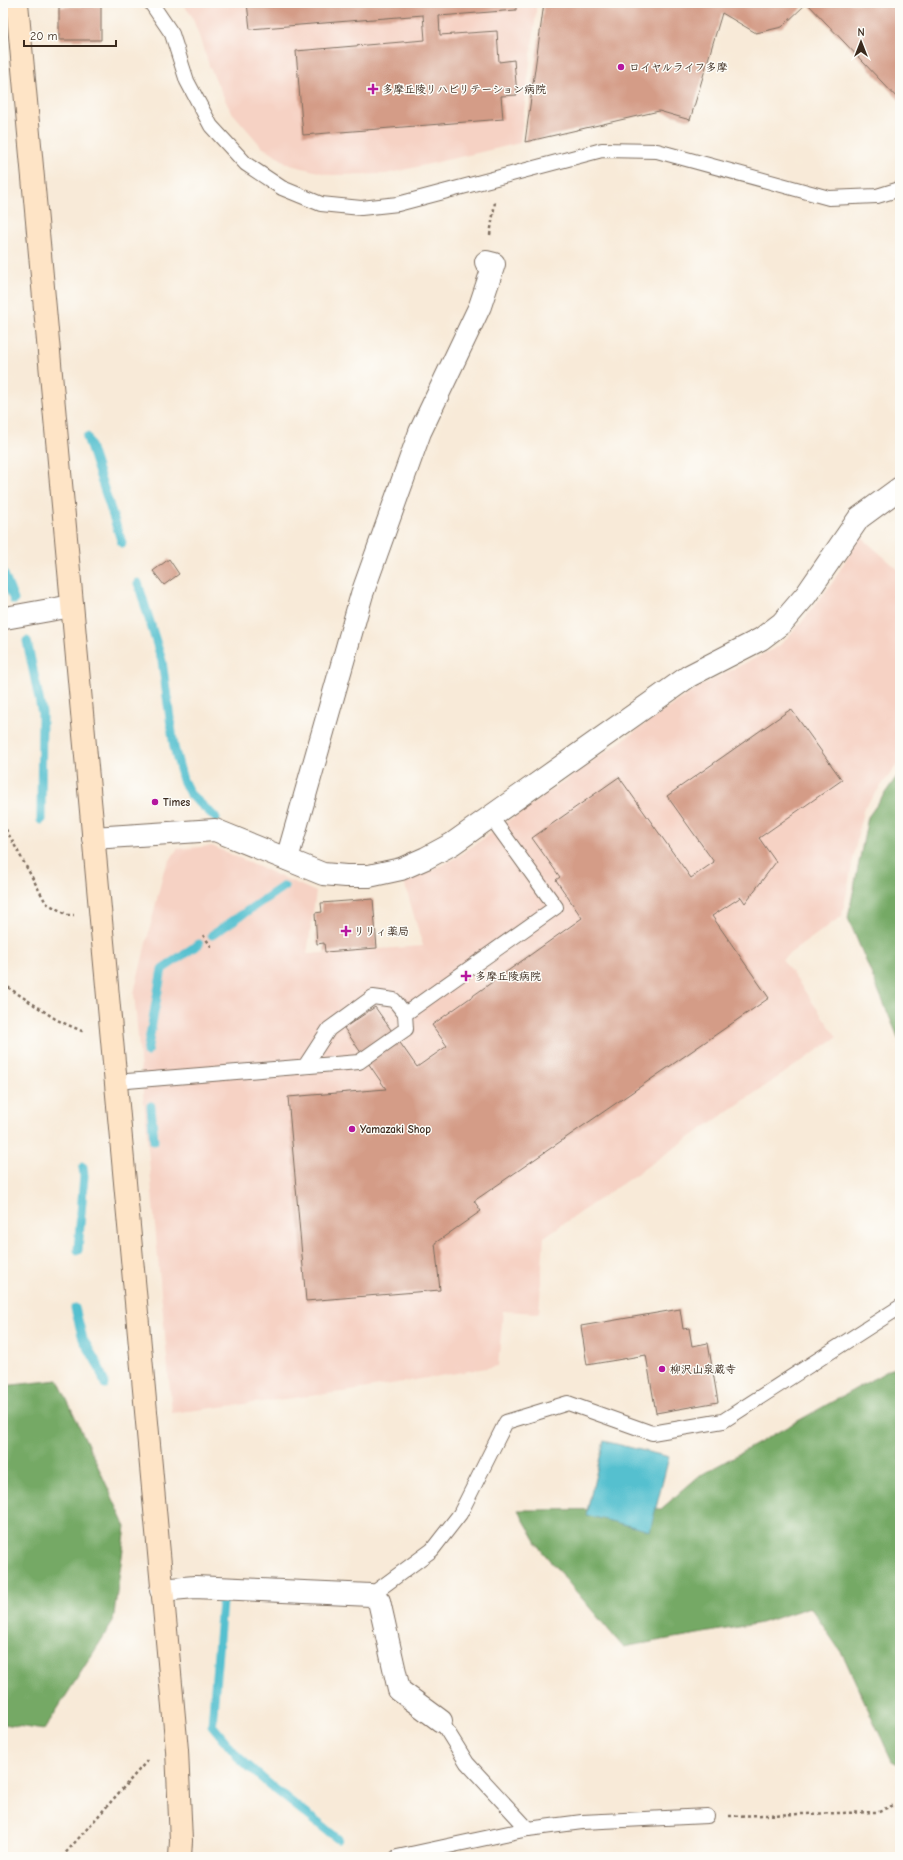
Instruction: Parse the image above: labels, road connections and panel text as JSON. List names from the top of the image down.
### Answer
{
  "places": {
    "other": [
      "ロイヤルライフ多摩",
      "Times",
      "Yamazaki Shop",
      "柳沢山泉蔵寺"
    ],
    "health": ["多摩丘陵リハビリテーション病院", "リリィ薬局", "多摩丘陵病院"]
  },
  "scale_bar": "20 m",
  "north": "top"
}
